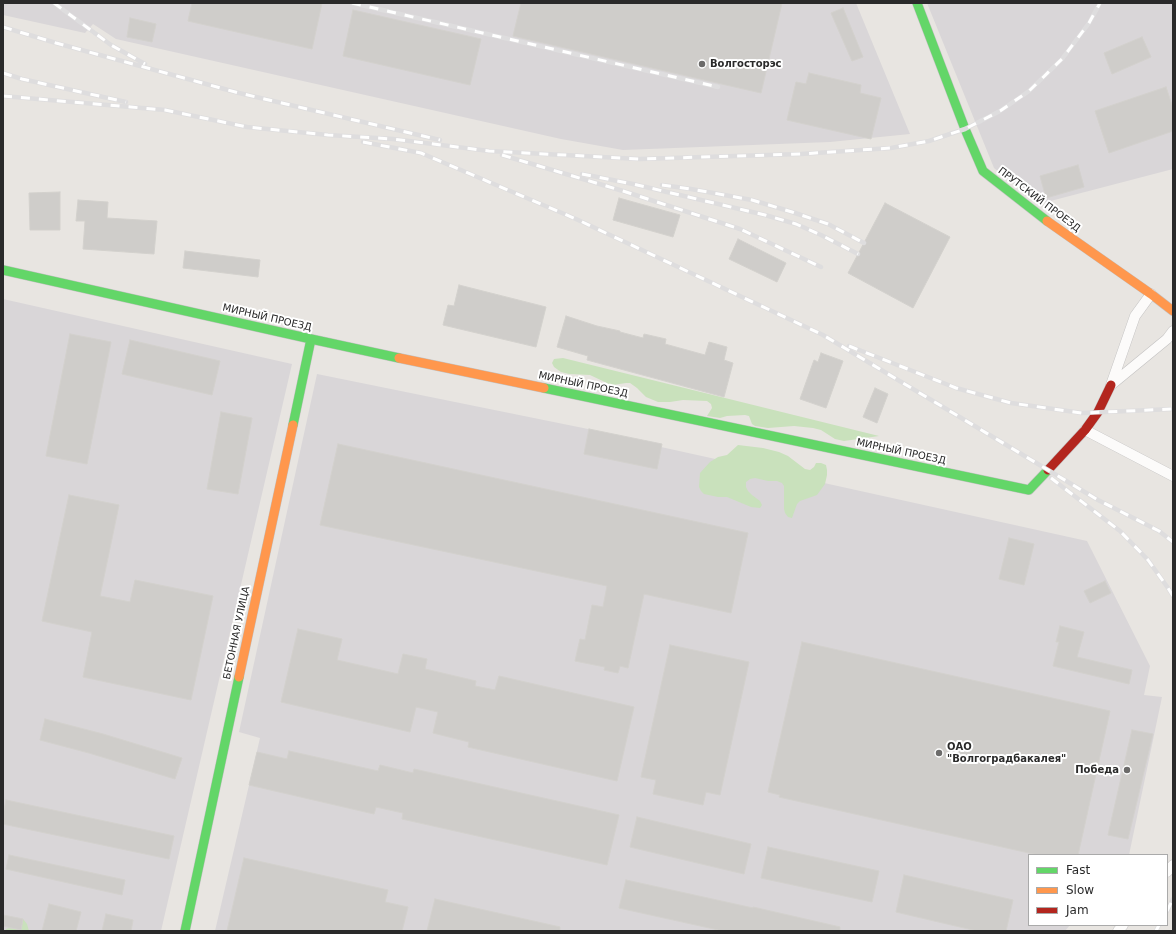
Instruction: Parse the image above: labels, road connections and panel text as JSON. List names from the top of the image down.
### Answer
{
  "streets": {
    "street": ["ПРУТСКИЙ ПРОЕЗД", "МИРНЫЙ ПРОЕЗД", "БЕТОННАЯ УЛИЦА"]
  },
  "crossings": [
    ["МИРНЫЙ ПРОЕЗД", "БЕТОННАЯ УЛИЦА"]
  ],
  "places": ["Волгосторэс", "ОАО \"Волгоградбакалея\"", "Победа"],
  "legend": ["Fast", "Slow", "Jam"]
}
